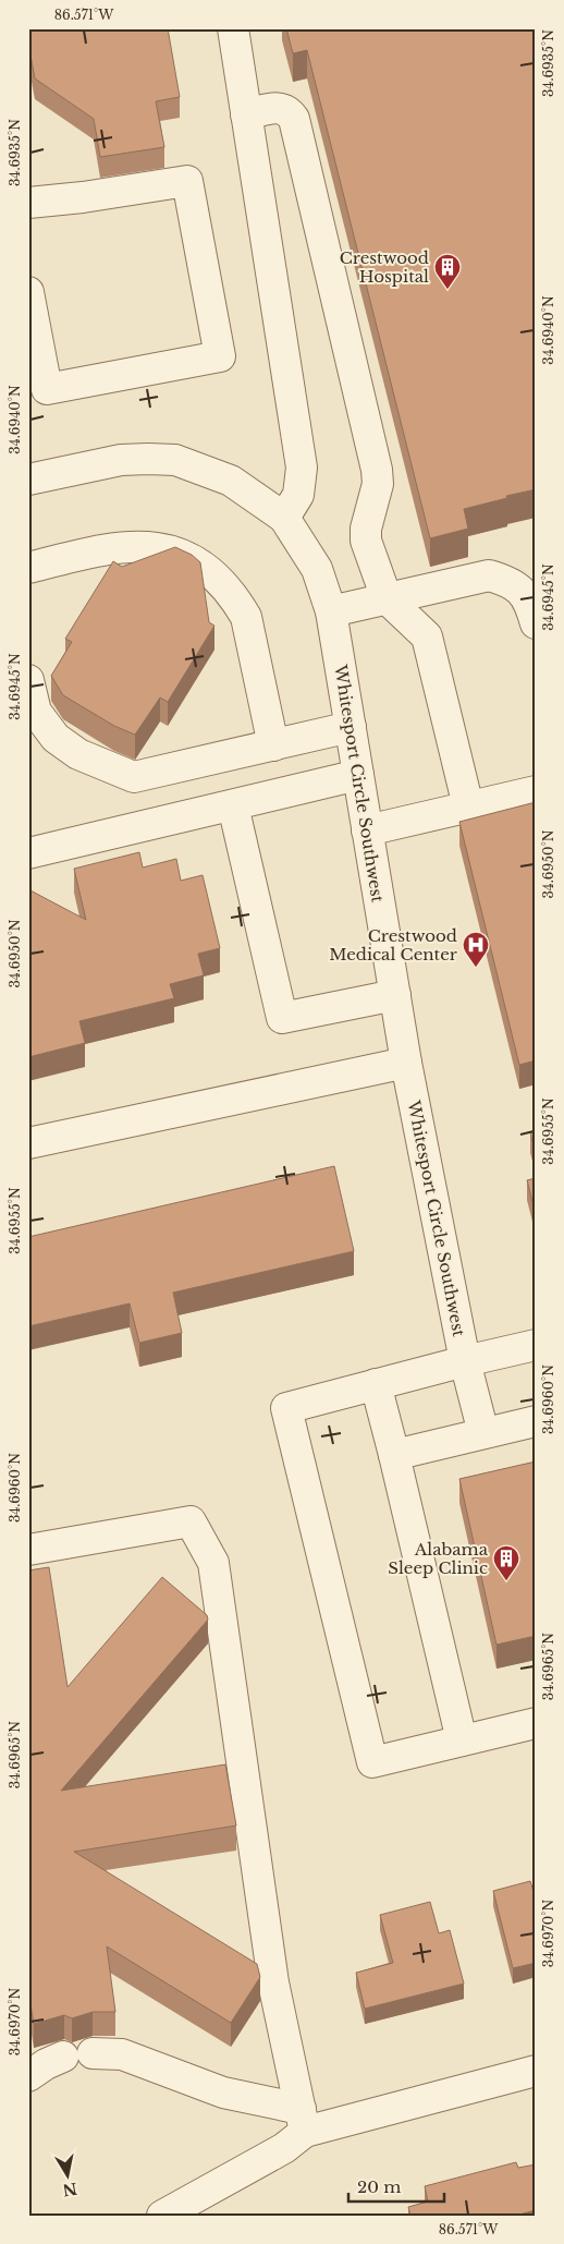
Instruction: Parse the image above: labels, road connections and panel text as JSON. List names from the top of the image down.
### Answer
{
  "streets": {
    "street": ["Whitesport Circle Southwest"]
  },
  "places": {
    "building": ["Crestwood Hospital", "Alabama Sleep Clinic"],
    "hospital": ["Crestwood Medical Center"]
  },
  "scale_bar": "20 m",
  "north": "bottom",
  "coordinates": [
    "86.571°W",
    "34.6935°N",
    "34.6940°N",
    "34.6945°N",
    "34.6950°N",
    "34.6955°N",
    "34.6960°N",
    "34.6965°N",
    "34.6970°N"
  ]
}
